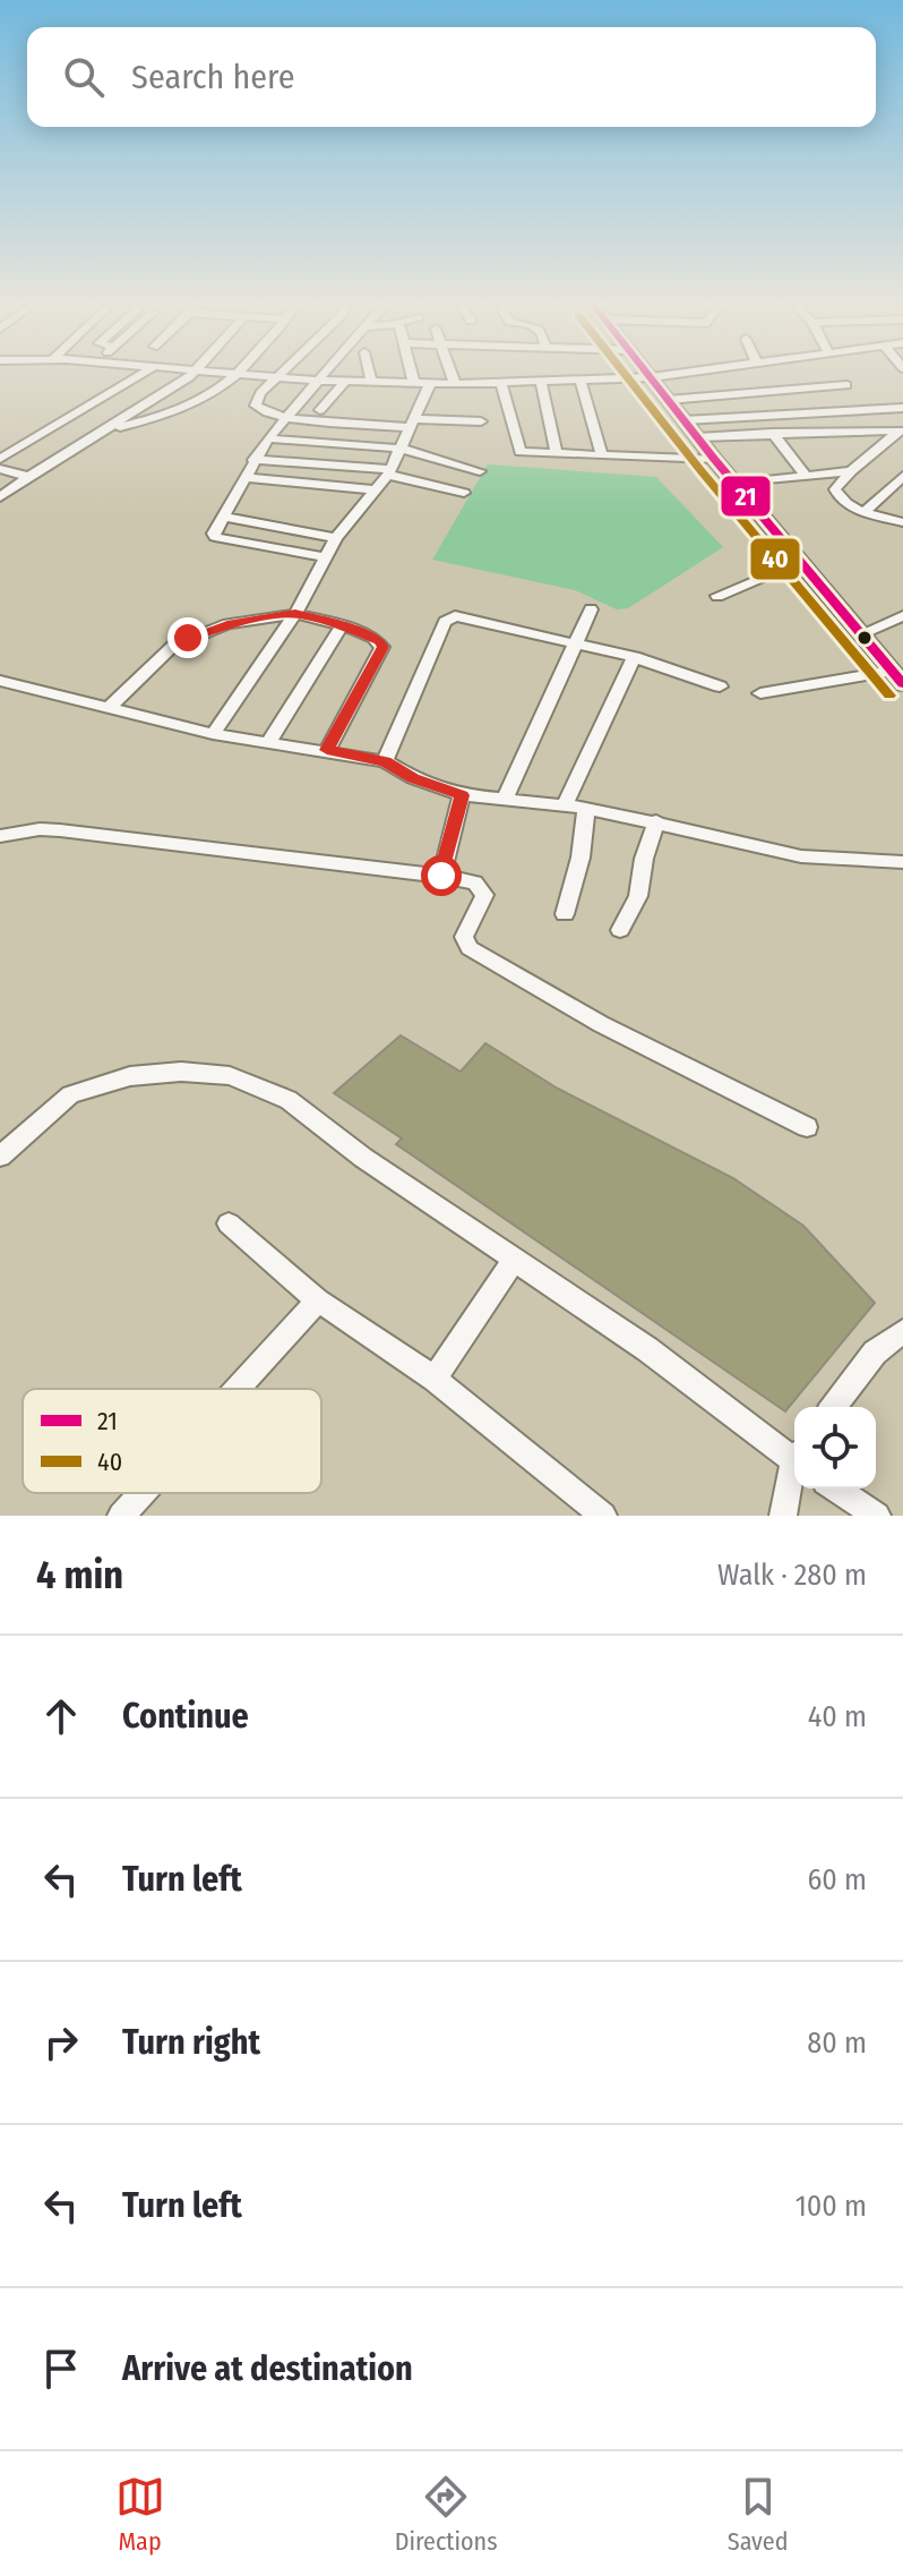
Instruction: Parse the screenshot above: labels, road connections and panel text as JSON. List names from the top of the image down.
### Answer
{
  "lines": ["transit line 21", "transit line 40"],
  "legend": ["21", "40"],
  "page": {
    "search": "Search here",
    "heading": ["4 min", "Walk · 280 m"],
    "list": [
      ["Continue", "40 m"],
      ["Turn left", "60 m"],
      ["Turn right", "80 m"],
      ["Turn left", "100 m"],
      "Arrive at destination"
    ],
    "nav": ["Map", "Directions", "Saved"]
  }
}
